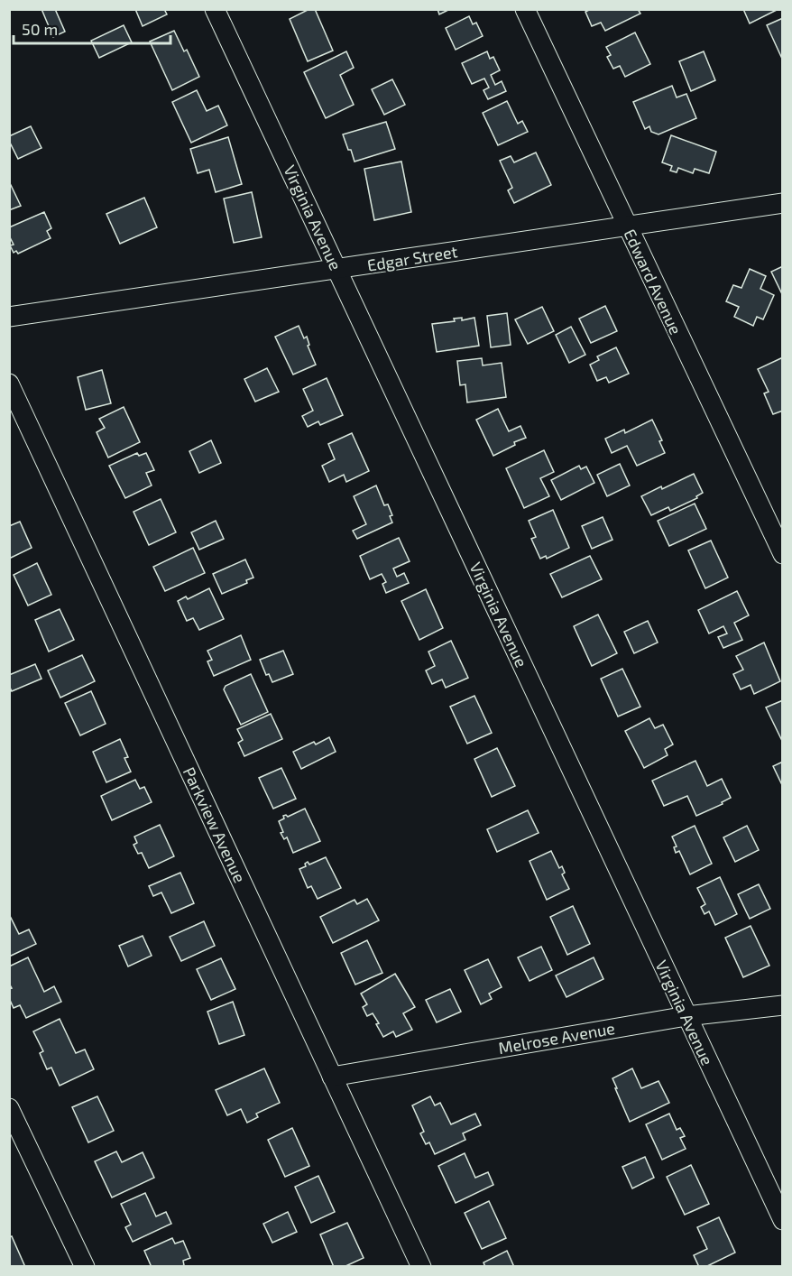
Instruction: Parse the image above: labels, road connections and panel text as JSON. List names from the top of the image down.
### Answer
{
  "streets": {
    "street": [
      "Virginia Avenue",
      "Edgar Street",
      "Edward Avenue",
      "Parkview Avenue",
      "Melrose Avenue"
    ]
  },
  "crossings": [
    ["Virginia Avenue", "Edgar Street"],
    ["Virginia Avenue", "Melrose Avenue"],
    ["Edgar Street", "Edward Avenue"],
    ["Parkview Avenue", "Melrose Avenue"]
  ],
  "scale_bar": "50 m"
}
